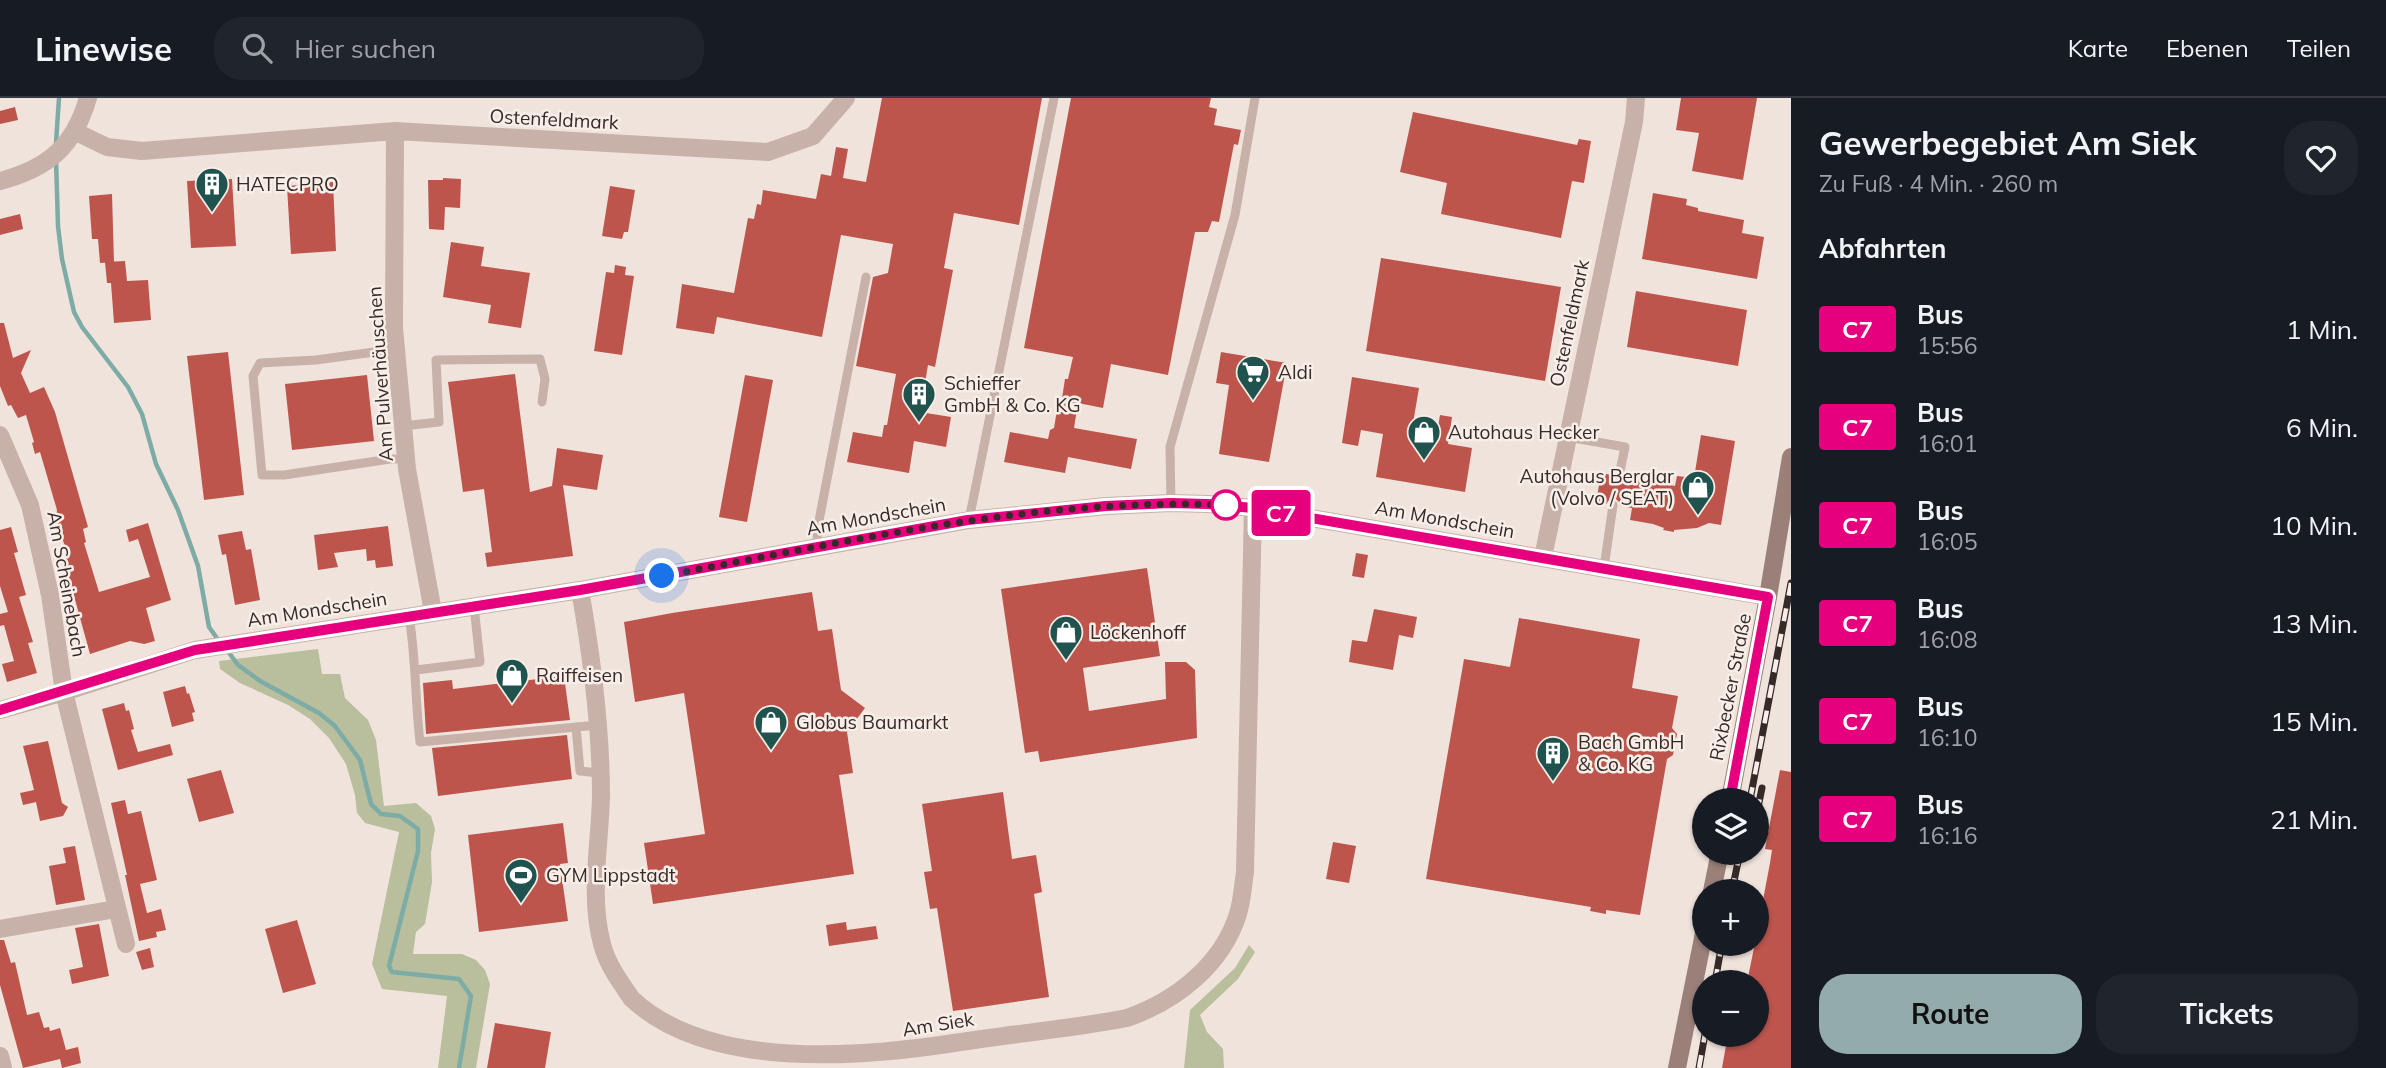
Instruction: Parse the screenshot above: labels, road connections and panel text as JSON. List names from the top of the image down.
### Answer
{
  "streets": {
    "main road": ["Rixbecker Straße"],
    "street": [
      "Ostenfeldmark",
      "Am Pulverhäuschen",
      "Am Mondschein",
      "Am Scheinebach",
      "Am Siek"
    ]
  },
  "crossings": [
    ["Ostenfeldmark", "Am Pulverhäuschen"],
    ["Ostenfeldmark", "Am Mondschein"],
    ["Am Pulverhäuschen", "Am Mondschein"],
    ["Am Mondschein", "Am Scheinebach"],
    ["Am Mondschein", "Rixbecker Straße"],
    ["Am Mondschein", "Am Siek"]
  ],
  "places": {
    "building": ["HATECPRO", "Schieffer GmbH & Co. KG", "Bach GmbH & Co. KG"],
    "supermarket": ["Aldi"],
    "shop": [
      "Autohaus Hecker",
      "Autohaus Berglar (Volvo / SEAT)",
      "Löckenhoff",
      "Raiffeisen",
      "Globus Baumarkt"
    ],
    "sports": ["GYM Lippstadt"]
  },
  "lines": ["bus line C7"],
  "page": {
    "header": "Linewise",
    "search": "Hier suchen",
    "nav": ["Karte", "Ebenen", "Teilen"],
    "on_map": "C7",
    "heading": [
      ["Gewerbegebiet Am Siek", "Zu Fuß · 4 Min. · 260 m"],
      "Abfahrten"
    ],
    "list": [
      {
        "mark": "C7",
        "name": "Bus",
        "note": "15:56",
        "value": "1 Min."
      },
      {
        "mark": "C7",
        "name": "Bus",
        "note": "16:01",
        "value": "6 Min."
      },
      {
        "mark": "C7",
        "name": "Bus",
        "note": "16:05",
        "value": "10 Min."
      },
      {
        "mark": "C7",
        "name": "Bus",
        "note": "16:08",
        "value": "13 Min."
      },
      {
        "mark": "C7",
        "name": "Bus",
        "note": "16:10",
        "value": "15 Min."
      },
      {
        "mark": "C7",
        "name": "Bus",
        "note": "16:16",
        "value": "21 Min."
      }
    ],
    "map_buttons": ["+", "−"],
    "buttons": ["Route", "Tickets"]
  }
}
